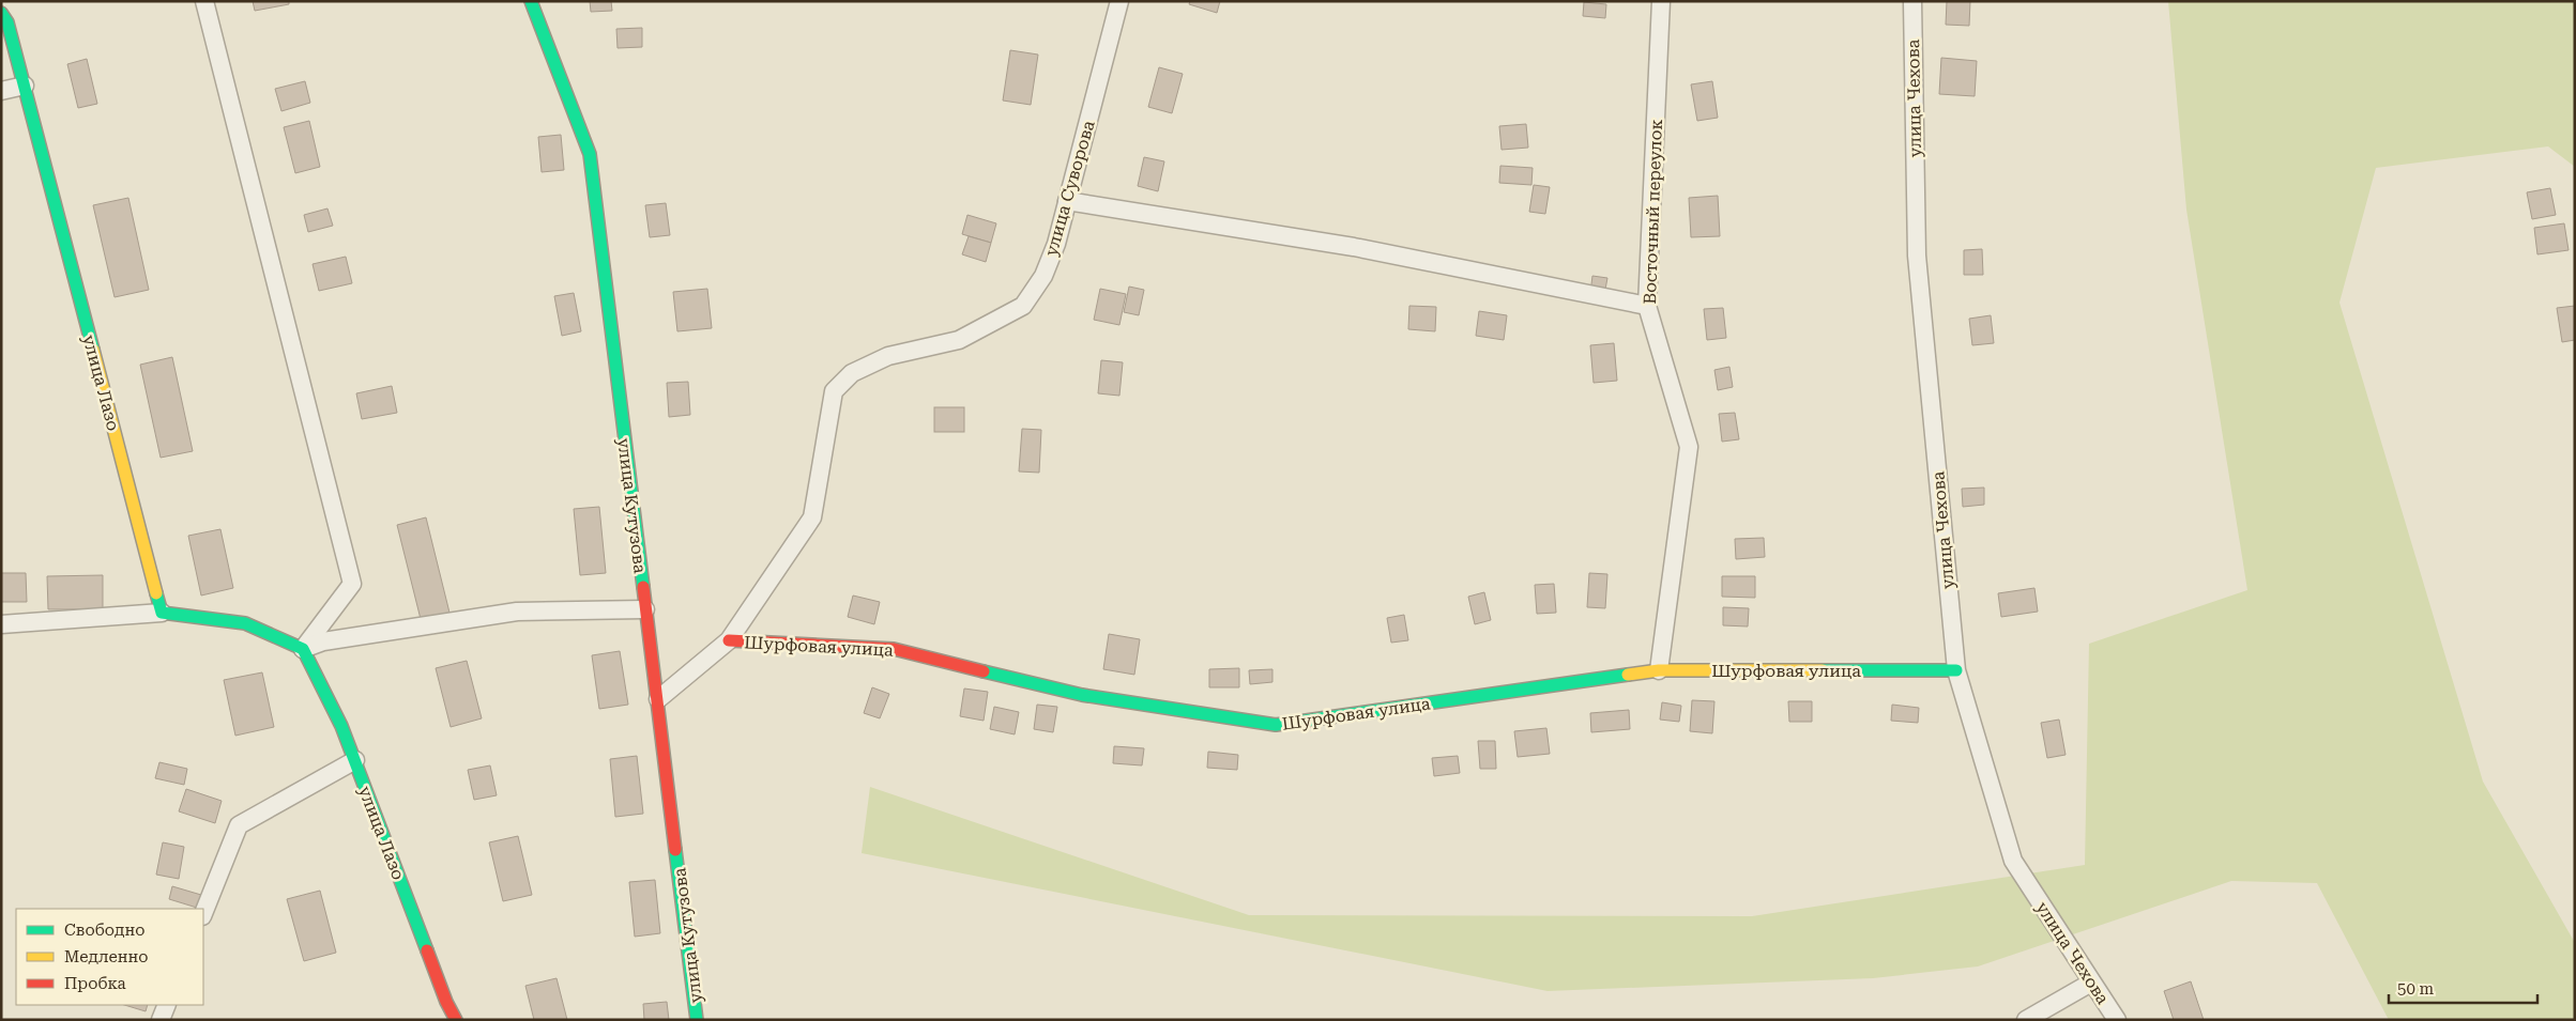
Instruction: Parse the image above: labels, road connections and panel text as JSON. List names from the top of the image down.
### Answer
{
  "streets": {
    "street": [
      "улица Чехова",
      "улица Суворова",
      "Восточный переулок",
      "улица Лазо",
      "улица Кутузова",
      "Шурфовая улица"
    ]
  },
  "crossings": [
    ["улица Чехова", "Шурфовая улица"],
    ["улица Суворова", "улица Кутузова"],
    ["улица Суворова", "Шурфовая улица"],
    ["Восточный переулок", "Шурфовая улица"]
  ],
  "legend": ["Свободно", "Медленно", "Пробка"],
  "scale_bar": "50 m"
}
